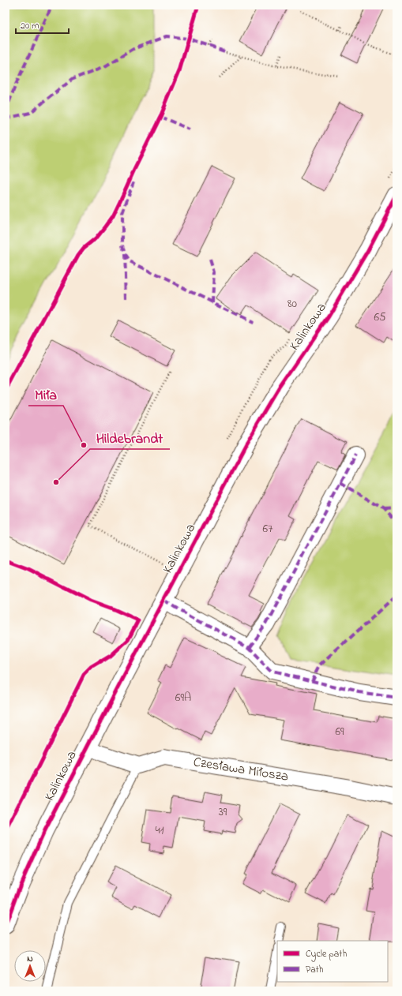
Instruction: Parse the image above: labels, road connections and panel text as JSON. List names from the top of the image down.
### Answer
{
  "streets": {
    "street": ["Kalinkowa", "Czesława Miłosza"]
  },
  "places": ["Miła", "Hildebrandt"],
  "house_numbers": [
    "80",
    "65",
    "67",
    "69A",
    "69",
    "39",
    "41"
  ],
  "legend": ["Cycle path", "Path"],
  "scale_bar": "20 m",
  "north": "top"
}
